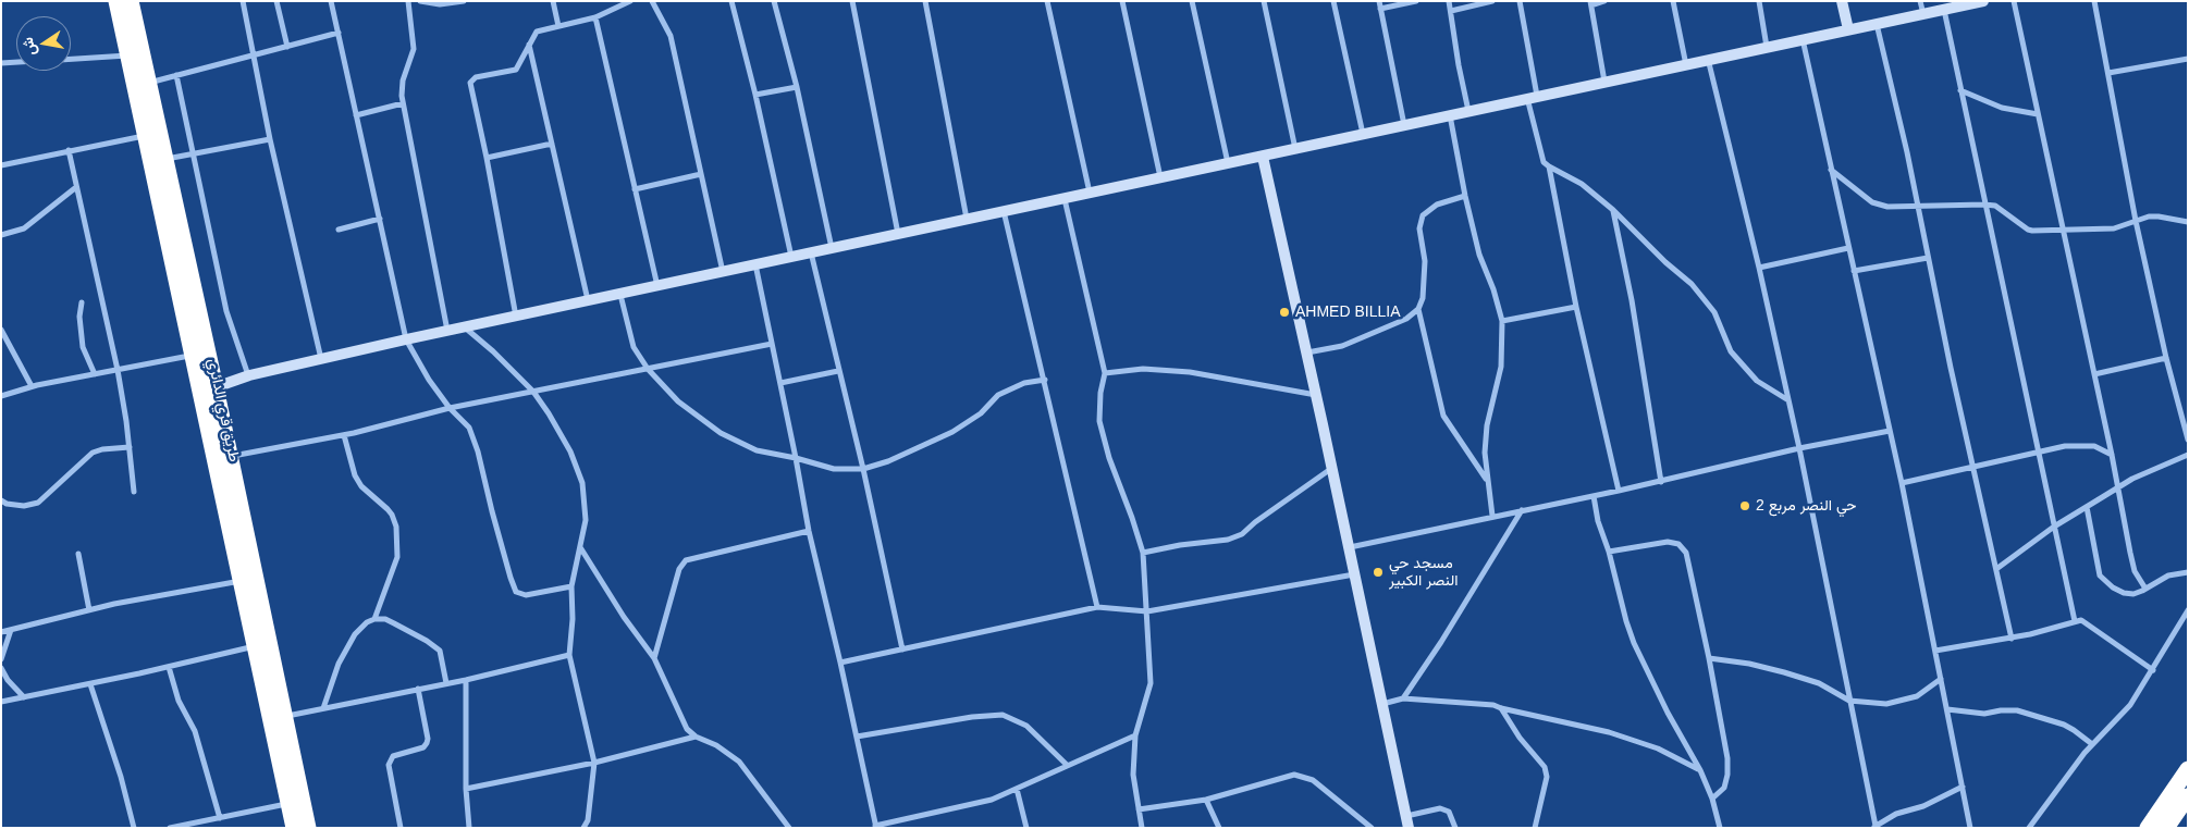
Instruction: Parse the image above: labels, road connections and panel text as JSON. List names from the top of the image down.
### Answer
{
  "streets": {
    "highway": ["طريق قري الدائري"]
  },
  "places": ["AHMED BILLIA", "حي النصر مربع 2", "مسجد حي النصر الكبير"],
  "north": "left"
}
